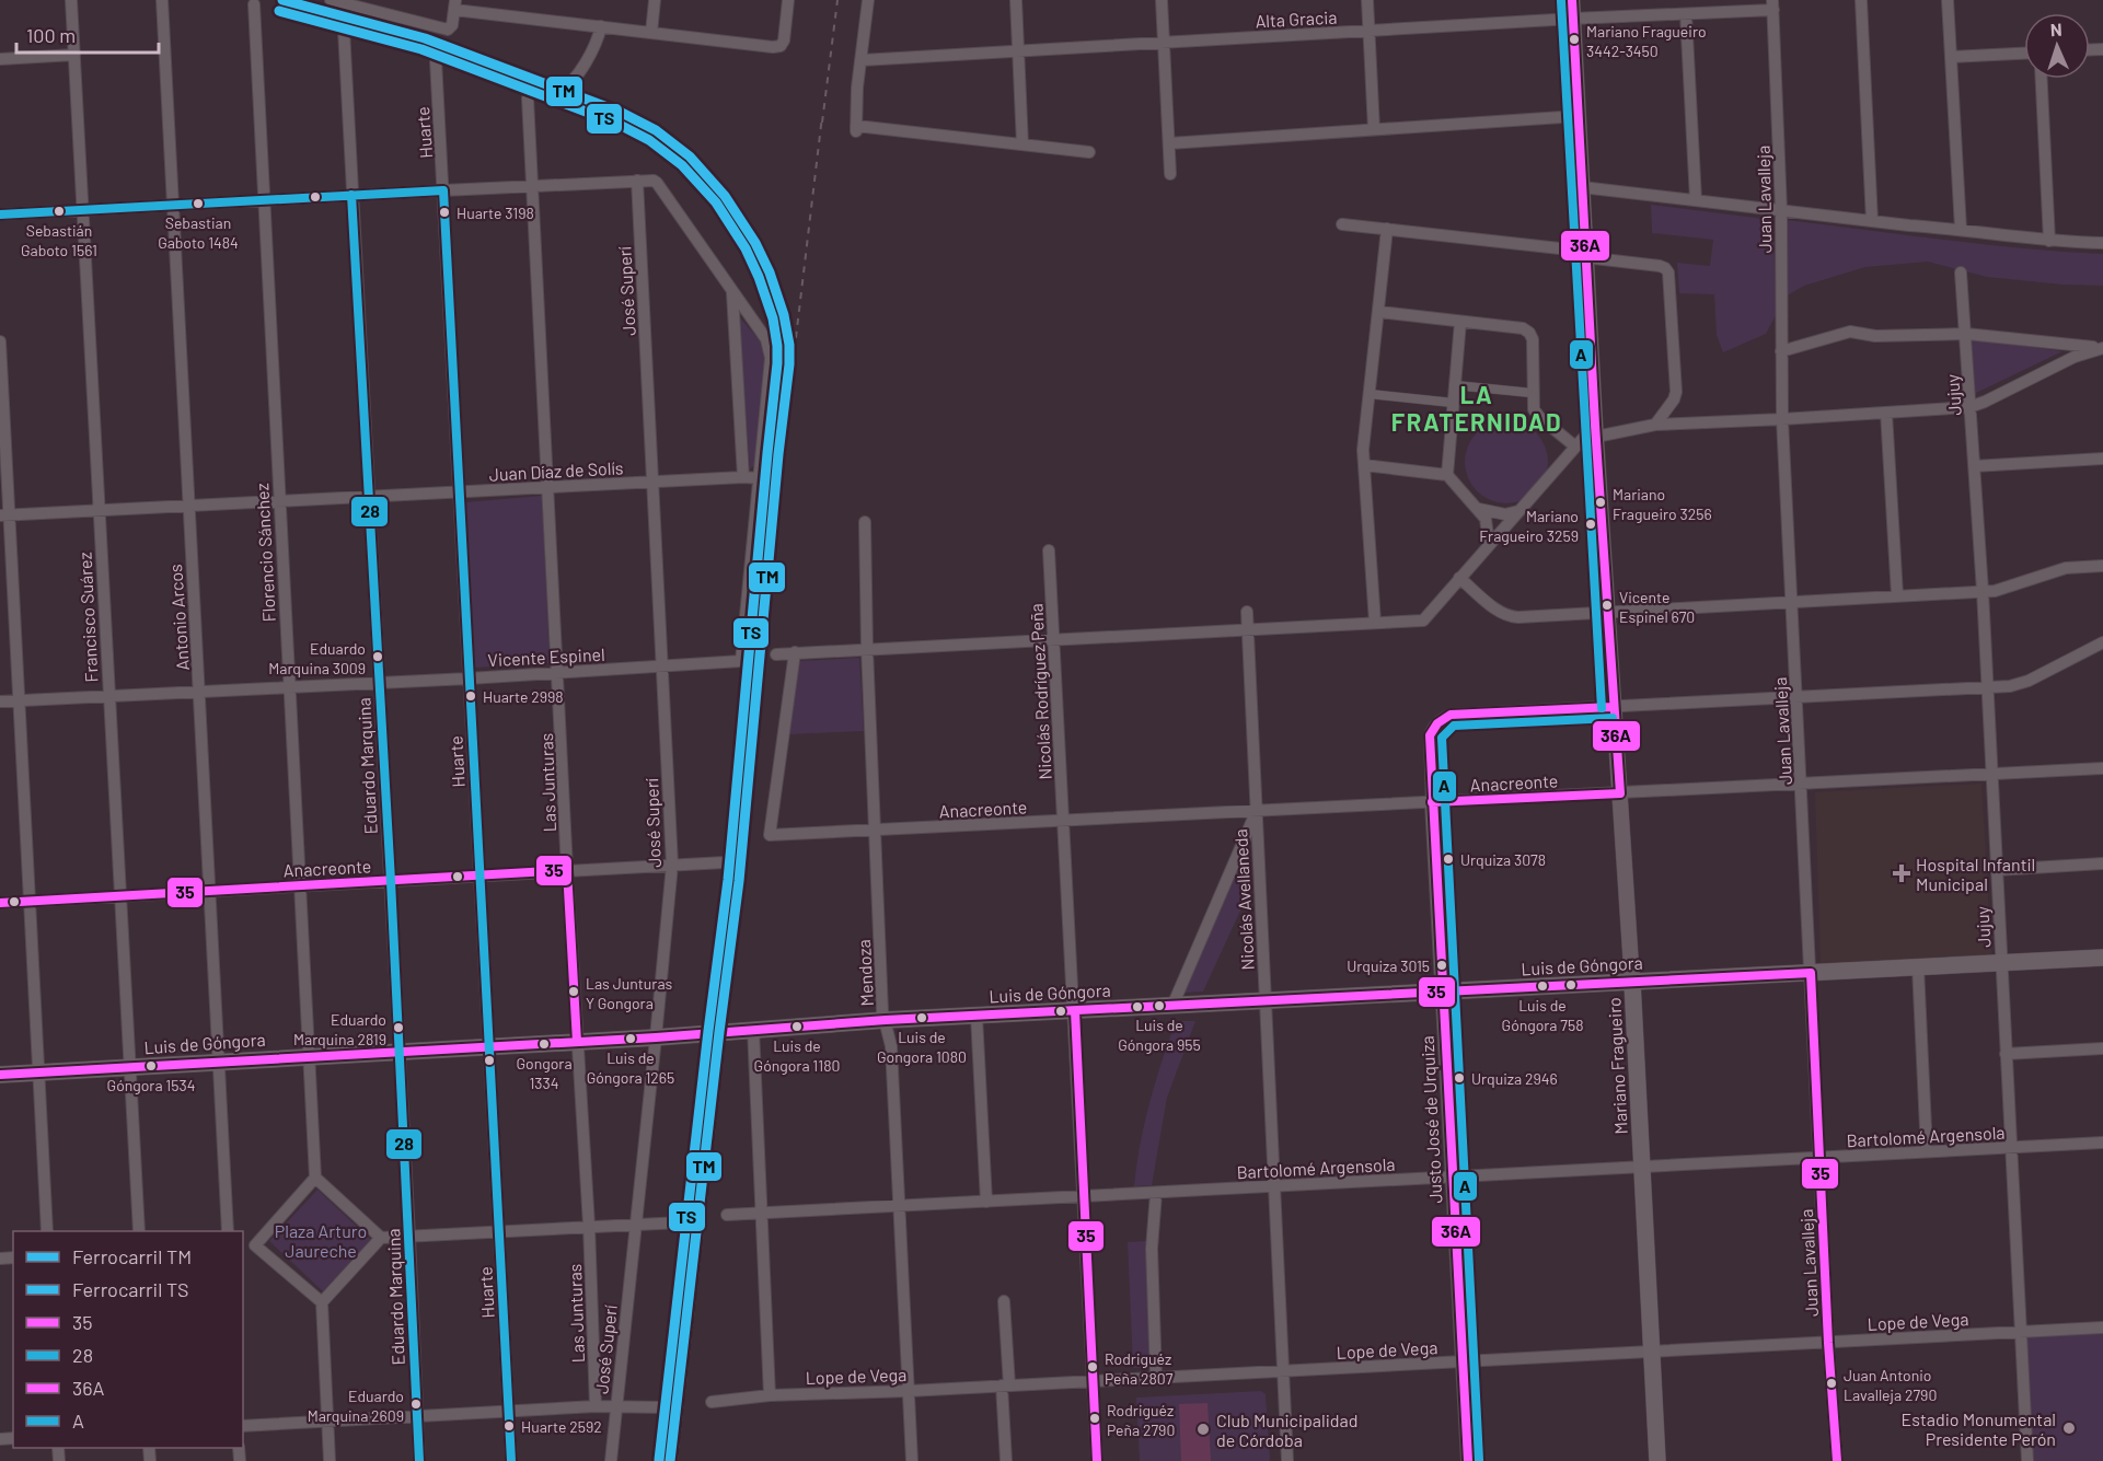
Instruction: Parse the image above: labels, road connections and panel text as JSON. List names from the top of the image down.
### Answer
{
  "streets": {
    "main road": ["Luis de Góngora", "Mariano Fragueiro"],
    "street": [
      "Alta Gracia",
      "Huarte",
      "Juan Lavalleja",
      "José Superí",
      "Jujuy",
      "Juan Díaz de Solís",
      "Florencio Sánchez",
      "Francisco Suárez",
      "Antonio Arcos",
      "Vicente Espinel",
      "Nicolás Rodríguez Peña",
      "Eduardo Marquina",
      "Las Junturas",
      "Anacreonte",
      "Nicolás Avellaneda",
      "Mendoza",
      "Justo José de Urquiza",
      "Bartolomé Argensola",
      "Lope de Vega"
    ]
  },
  "crossings": [
    ["Alta Gracia", "Juan Lavalleja"],
    ["Alta Gracia", "Mariano Fragueiro"],
    ["Huarte", "Juan Díaz de Solís"],
    ["Huarte", "Vicente Espinel"],
    ["Huarte", "Anacreonte"],
    ["Huarte", "Luis de Góngora"],
    ["Juan Lavalleja", "Anacreonte"],
    ["Juan Lavalleja", "Luis de Góngora"],
    ["Juan Lavalleja", "Bartolomé Argensola"],
    ["Juan Lavalleja", "Lope de Vega"],
    ["José Superí", "Juan Díaz de Solís"],
    ["José Superí", "Vicente Espinel"],
    ["José Superí", "Anacreonte"],
    ["José Superí", "Luis de Góngora"],
    ["Jujuy", "Anacreonte"],
    ["Jujuy", "Luis de Góngora"],
    ["Jujuy", "Bartolomé Argensola"],
    ["Jujuy", "Lope de Vega"],
    ["Juan Díaz de Solís", "Florencio Sánchez"],
    ["Juan Díaz de Solís", "Francisco Suárez"],
    ["Juan Díaz de Solís", "Antonio Arcos"],
    ["Juan Díaz de Solís", "Vicente Espinel"],
    ["Juan Díaz de Solís", "Eduardo Marquina"],
    ["Juan Díaz de Solís", "Las Junturas"],
    ["Florencio Sánchez", "Vicente Espinel"],
    ["Florencio Sánchez", "Anacreonte"],
    ["Florencio Sánchez", "Luis de Góngora"],
    ["Francisco Suárez", "Vicente Espinel"],
    ["Francisco Suárez", "Anacreonte"],
    ["Francisco Suárez", "Luis de Góngora"],
    ["Antonio Arcos", "Vicente Espinel"],
    ["Antonio Arcos", "Anacreonte"],
    ["Antonio Arcos", "Luis de Góngora"],
    ["Vicente Espinel", "Eduardo Marquina"],
    ["Vicente Espinel", "Las Junturas"],
    ["Nicolás Rodríguez Peña", "Anacreonte"],
    ["Nicolás Rodríguez Peña", "Luis de Góngora"],
    ["Nicolás Rodríguez Peña", "Bartolomé Argensola"],
    ["Nicolás Rodríguez Peña", "Lope de Vega"],
    ["Eduardo Marquina", "Anacreonte"],
    ["Eduardo Marquina", "Luis de Góngora"],
    ["Las Junturas", "Anacreonte"],
    ["Las Junturas", "Luis de Góngora"],
    ["Anacreonte", "Nicolás Avellaneda"],
    ["Anacreonte", "Mendoza"],
    ["Anacreonte", "Mariano Fragueiro"],
    ["Anacreonte", "Justo José de Urquiza"],
    ["Nicolás Avellaneda", "Luis de Góngora"],
    ["Nicolás Avellaneda", "Bartolomé Argensola"],
    ["Nicolás Avellaneda", "Lope de Vega"],
    ["Luis de Góngora", "Mendoza"],
    ["Luis de Góngora", "Mariano Fragueiro"],
    ["Luis de Góngora", "Justo José de Urquiza"],
    ["Mendoza", "Bartolomé Argensola"],
    ["Mendoza", "Lope de Vega"],
    ["Mariano Fragueiro", "Justo José de Urquiza"],
    ["Mariano Fragueiro", "Bartolomé Argensola"],
    ["Mariano Fragueiro", "Lope de Vega"],
    ["Justo José de Urquiza", "Bartolomé Argensola"],
    ["Justo José de Urquiza", "Lope de Vega"]
  ],
  "districts": ["LA FRATERNIDAD"],
  "parks": ["Plaza Arturo Jaureche"],
  "places": {
    "other": [
      "Mariano Fragueiro 3442-3450",
      "Sebastian Gaboto 1484",
      "Sebastián Gaboto 1561",
      "Huarte 3198",
      "Mariano Fragueiro 3256",
      "Mariano Fragueiro 3259",
      "Vicente Espinel 670",
      "Eduardo Marquina 3009",
      "Huarte 2998",
      "Urquiza 3078",
      "Urquiza 3015",
      "Luis de Góngora 758",
      "Las Junturas Y Gongora",
      "Luis de Góngora 955",
      "Luis de Gongora 1080",
      "Luis de Góngora 1180",
      "Eduardo Marquina 2819",
      "Luis de Góngora 1265",
      "Gongora 1334",
      "Góngora 1534",
      "Urquiza 2946",
      "Rodriguéz Peña 2807",
      "Juan Antonio Lavalleja 2790",
      "Eduardo Marquina 2609",
      "Rodriguéz Peña 2790",
      "Huarte 2592",
      "Estadio Monumental Presidente Perón",
      "Club Municipalidad de Córdoba"
    ],
    "health": ["Hospital Infantil Municipal"]
  },
  "lines": [
    "rail line TM",
    "transit line 36A",
    "transit line A",
    "rail line TS",
    "transit line 28",
    "transit line 35"
  ],
  "legend": [
    "Ferrocarril TM",
    "Ferrocarril TS",
    "35",
    "28",
    "36A",
    "A"
  ],
  "scale_bar": "100 m",
  "north": "top"
}
